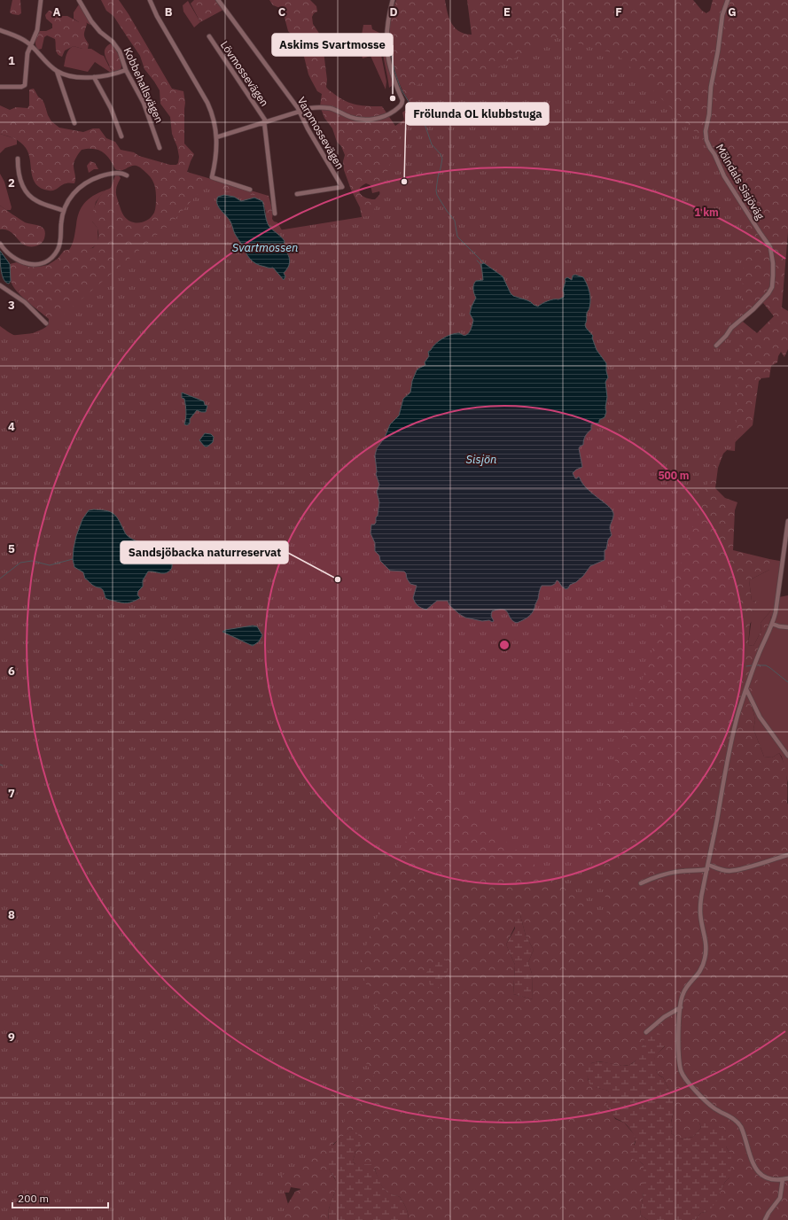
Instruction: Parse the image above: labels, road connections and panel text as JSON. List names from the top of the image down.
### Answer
{
  "streets": {
    "street": [
      "Lövmossevägen",
      "Kobbehallsvägen",
      "Varpmossevägen",
      "Mölndals Sisjöväg"
    ]
  },
  "water": ["Svartmossen", "Sisjön"],
  "places": ["Askims Svartmosse", "Frölunda OL klubbstuga", "Sandsjöbacka naturreservat"],
  "scale_bar": "200 m",
  "grid": {
    "columns": [
      "A",
      "B",
      "C",
      "D",
      "E",
      "F",
      "G"
    ],
    "rows": [
      "1",
      "2",
      "3",
      "4",
      "5",
      "6",
      "7",
      "8",
      "9"
    ]
  },
  "rings": ["1 km", "500 m"]
}
